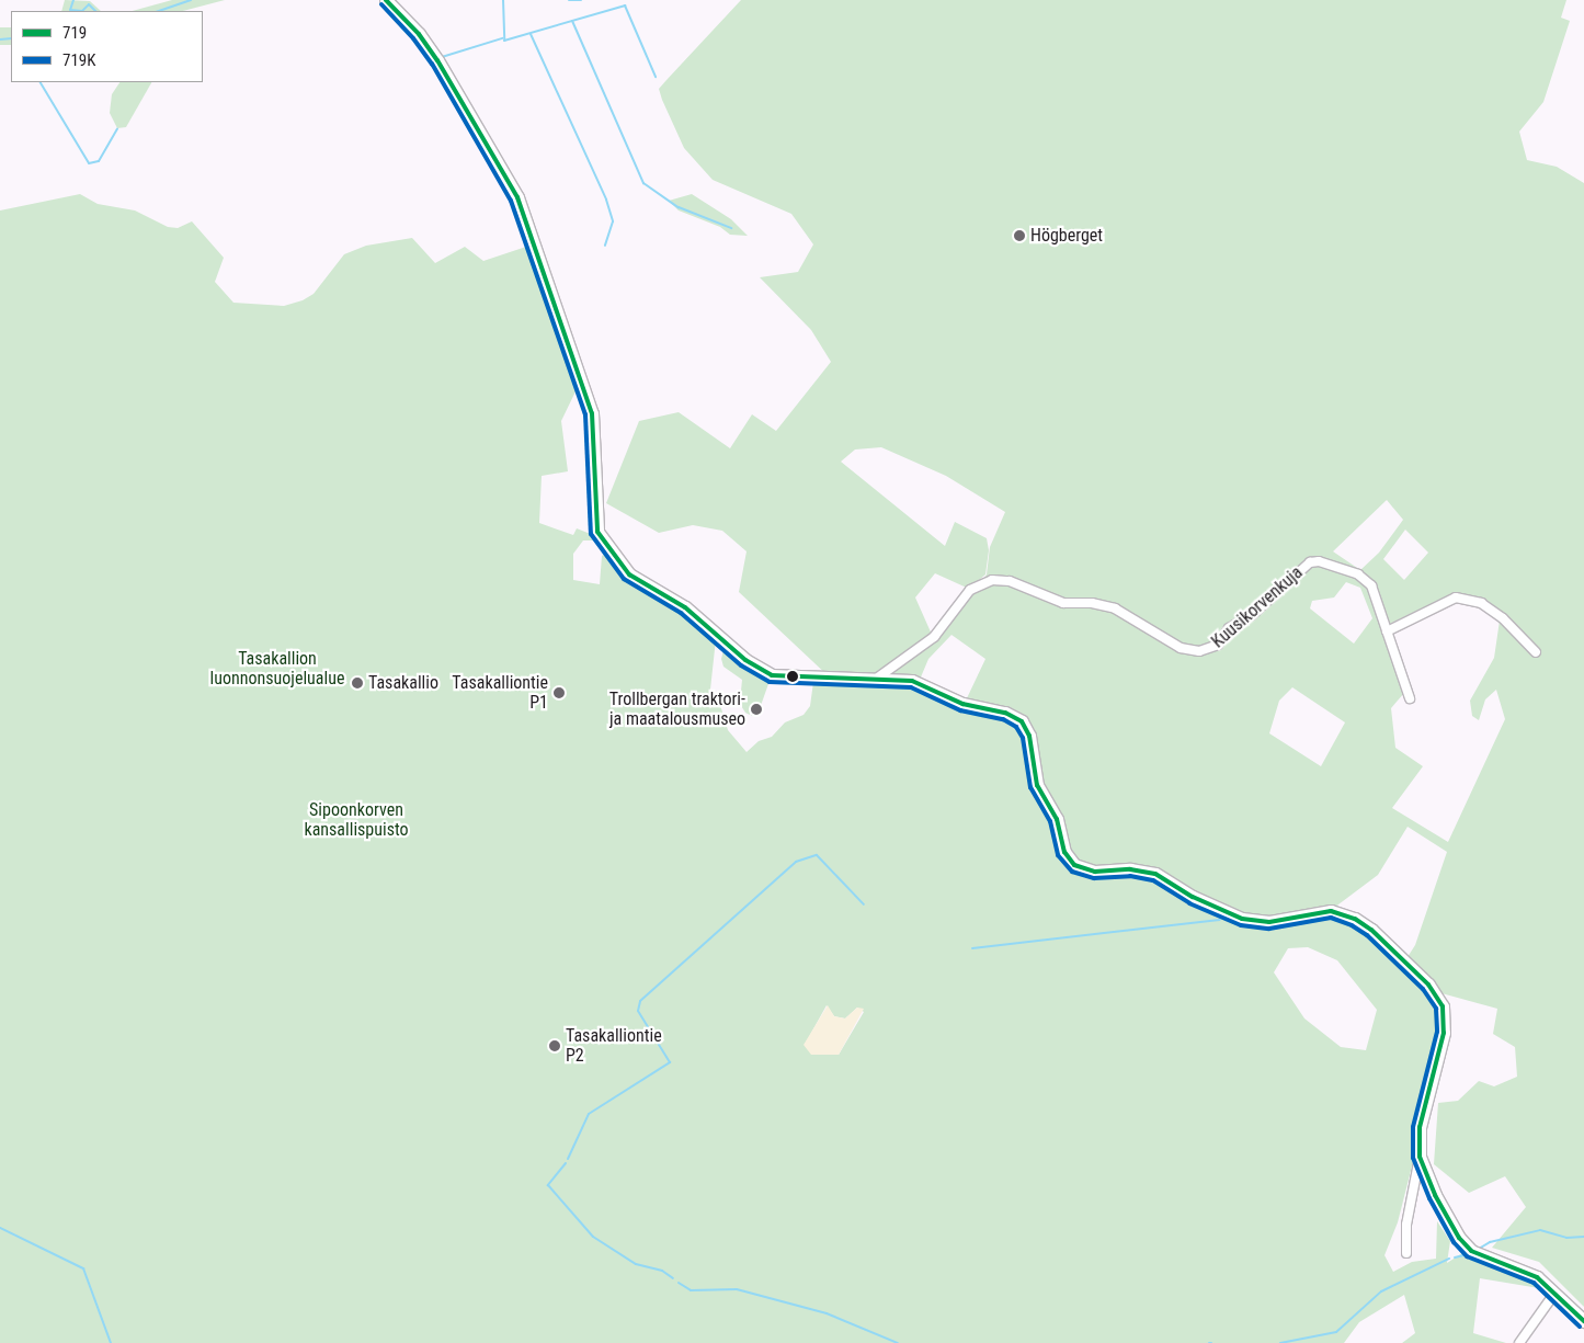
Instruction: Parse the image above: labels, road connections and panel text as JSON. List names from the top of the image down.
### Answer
{
  "streets": {
    "street": ["Kuusikorvenkuja"]
  },
  "parks": ["Tasakallion luonnonsuojelualue", "Sipoonkorven kansallispuisto"],
  "places": [
    "Högberget",
    "Tasakallio",
    "Tasakalliontie P1",
    "Trollbergan traktori- ja maatalousmuseo",
    "Tasakalliontie P2"
  ],
  "lines": ["transit line 719", "transit line 719K"],
  "legend": ["719", "719K"]
}
